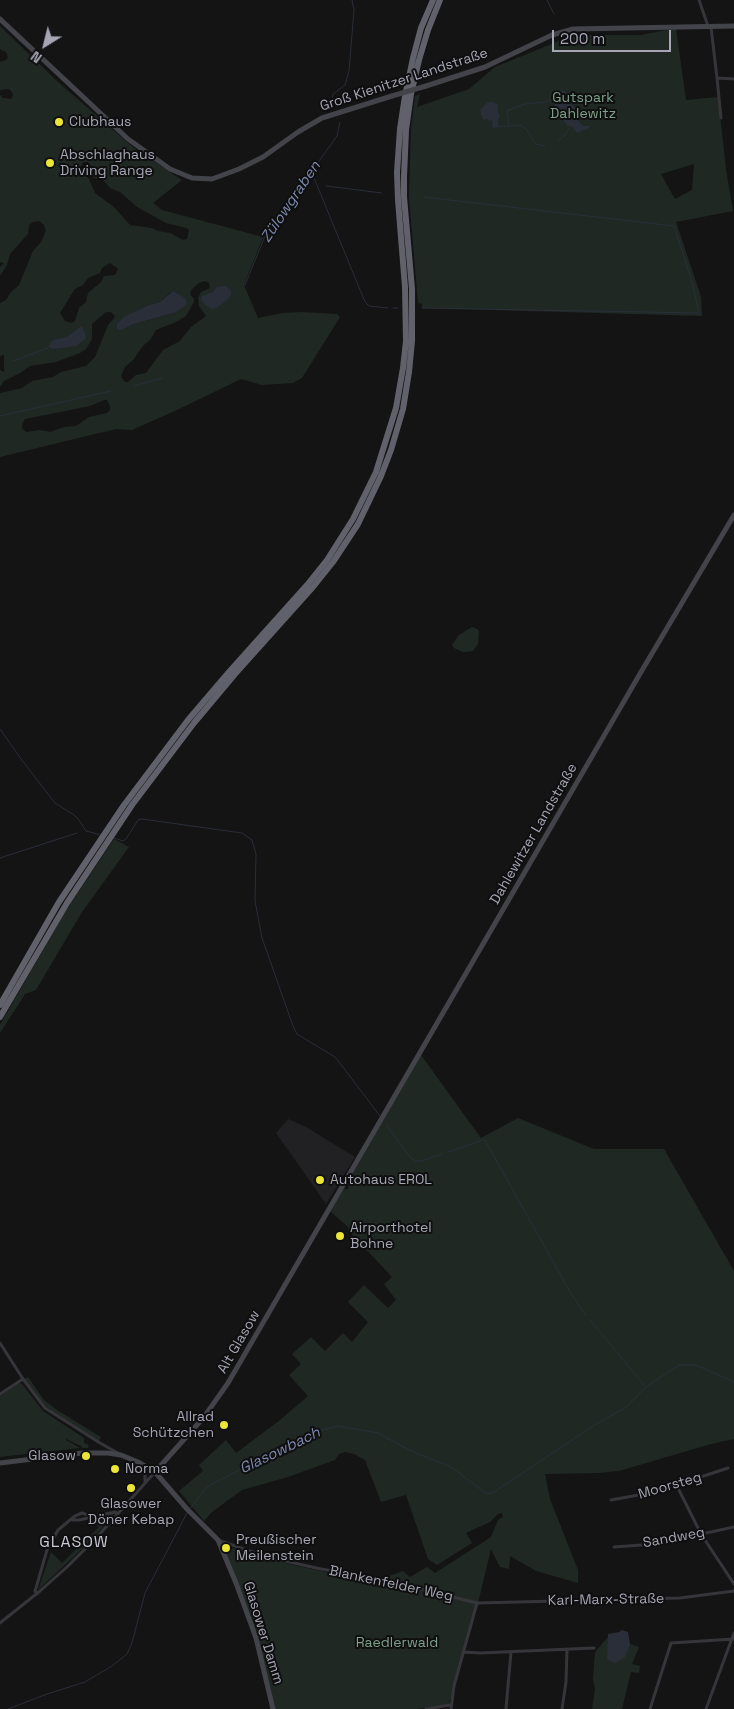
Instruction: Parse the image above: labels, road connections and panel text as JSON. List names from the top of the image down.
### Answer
{
  "streets": {
    "street": [
      "Groß Kienitzer Landstraße",
      "Dahlewitzer Landstraße",
      "Alt Glasow",
      "Moorsteg",
      "Sandweg",
      "Blankenfelder Weg",
      "Karl-Marx-Straße",
      "Glasower Damm"
    ]
  },
  "crossings": [
    ["Dahlewitzer Landstraße", "Alt Glasow"],
    ["Alt Glasow", "Glasower Damm"],
    ["Blankenfelder Weg", "Karl-Marx-Straße"],
    ["Blankenfelder Weg", "Glasower Damm"]
  ],
  "districts": ["GLASOW"],
  "water": ["Zülowgraben", "Glasowbach"],
  "parks": ["Gutspark Dahlewitz", "Raedlerwald"],
  "places": [
    "Clubhaus",
    "Abschlaghaus Driving Range",
    "Autohaus EROL",
    "Airporthotel Bohne",
    "Allrad Schützchen",
    "Glasow",
    "Norma",
    "Glasower Döner Kebap",
    "Preußischer Meilenstein"
  ],
  "scale_bar": "200 m",
  "north": "bottom left"
}
